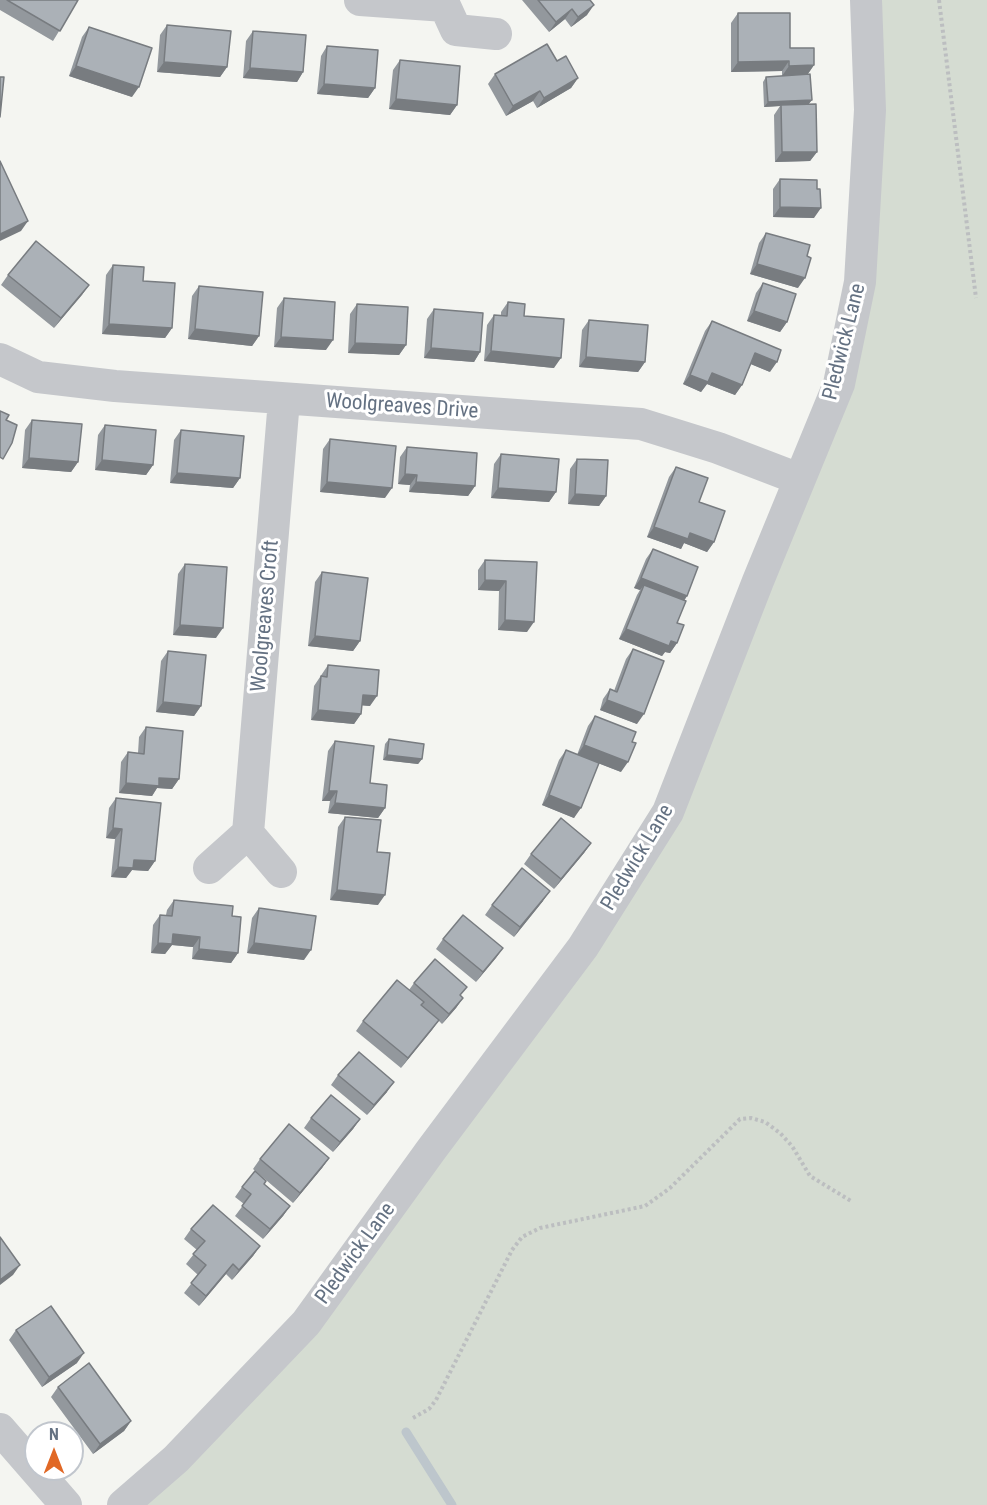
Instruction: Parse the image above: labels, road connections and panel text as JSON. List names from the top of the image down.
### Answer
{
  "streets": {
    "street": ["Pledwick Lane", "Woolgreaves Drive", "Woolgreaves Croft"]
  },
  "crossings": [
    ["Pledwick Lane", "Woolgreaves Drive"],
    ["Woolgreaves Drive", "Woolgreaves Croft"]
  ],
  "north": "top"
}
